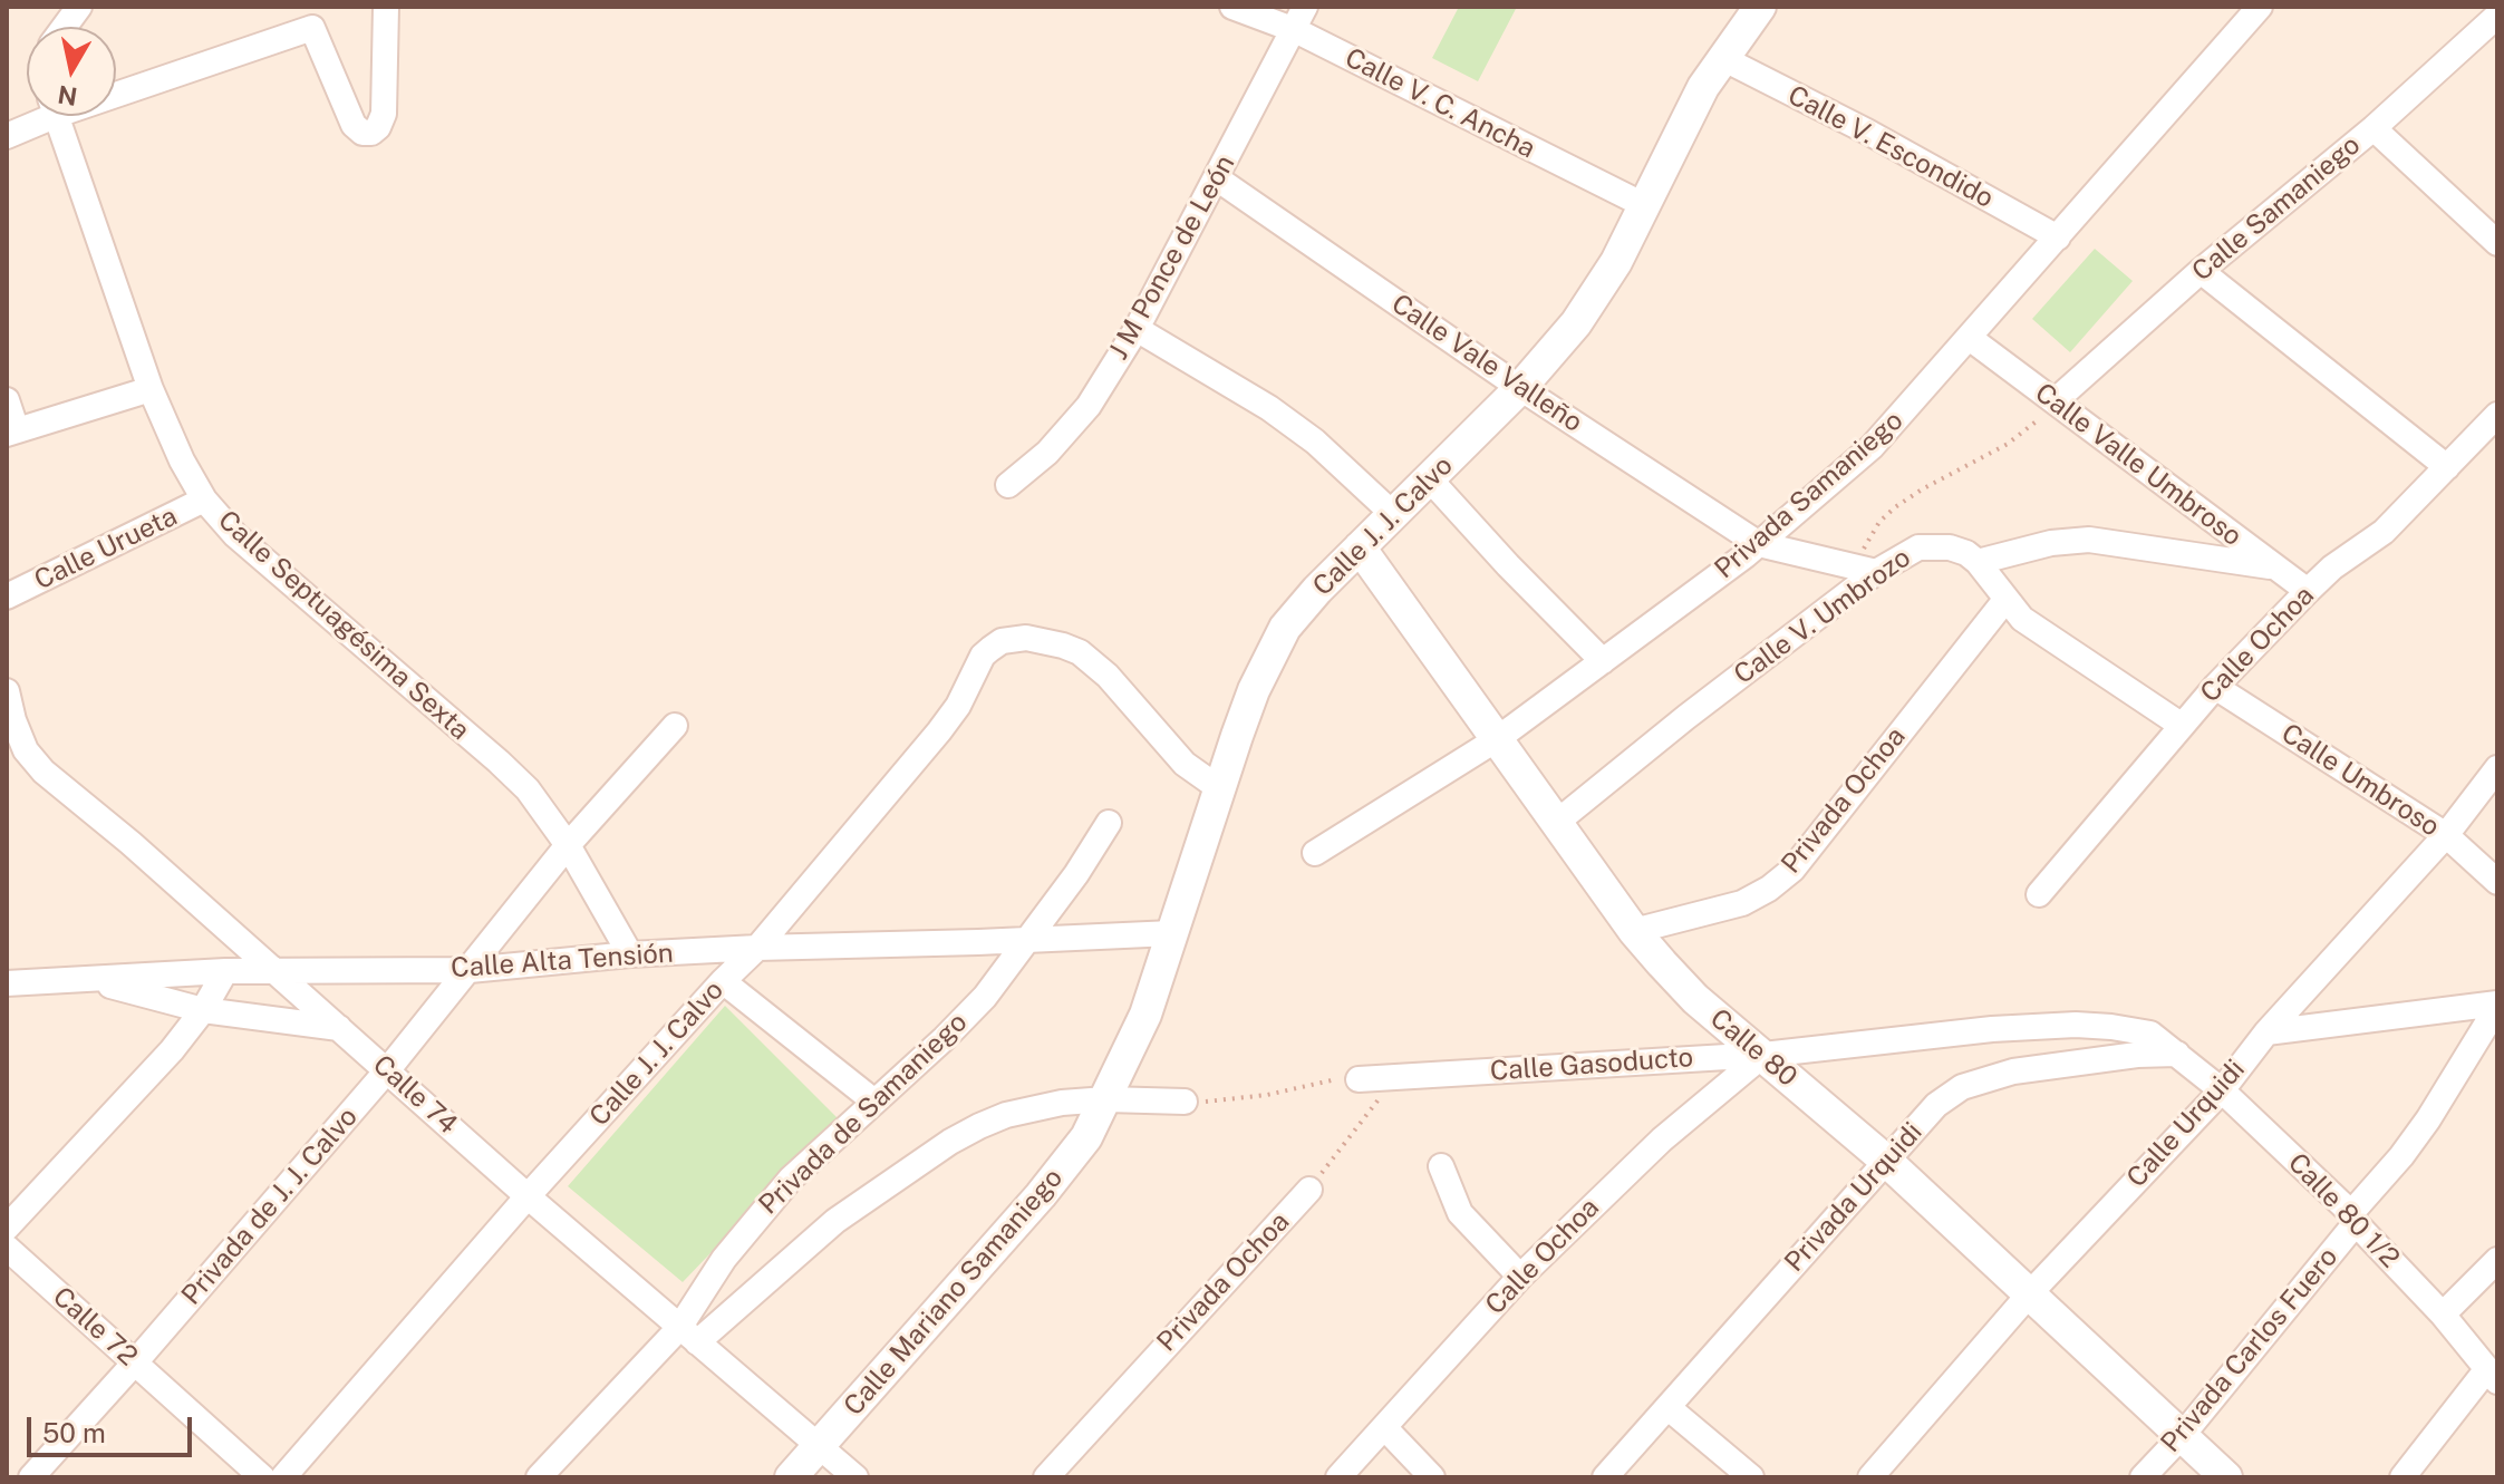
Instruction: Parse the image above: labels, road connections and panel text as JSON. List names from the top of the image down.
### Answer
{
  "streets": {
    "street": [
      "Calle V. C. Ancha",
      "Calle V. Escondido",
      "Calle Samaniego",
      "J M Ponce de León",
      "Calle Vale Valleño",
      "Calle Valle Umbroso",
      "Privada Samaniego",
      "Calle J. J. Calvo",
      "Calle Urueta",
      "Calle V. Umbrozo",
      "Calle Septuagésima Sexta",
      "Calle Ochoa",
      "Calle Umbroso",
      "Privada Ochoa",
      "Calle Alta Tensión",
      "Calle 80",
      "Calle Gasoducto",
      "Calle 74",
      "Privada de Samaniego",
      "Calle Urquidi",
      "Privada Urquidi",
      "Privada de J. J. Calvo",
      "Calle 80 1/2",
      "Calle Mariano Samaniego",
      "Calle 72",
      "Privada Carlos Fuero"
    ]
  },
  "crossings": [
    ["Calle V. C. Ancha", "J M Ponce de León"],
    ["Calle V. C. Ancha", "Calle J. J. Calvo"],
    ["Calle V. Escondido", "Privada Samaniego"],
    ["Calle V. Escondido", "Calle J. J. Calvo"],
    ["Calle Samaniego", "Calle Valle Umbroso"],
    ["J M Ponce de León", "Calle Vale Valleño"],
    ["Calle Vale Valleño", "Privada Samaniego"],
    ["Calle Vale Valleño", "Calle J. J. Calvo"],
    ["Calle Vale Valleño", "Calle V. Umbrozo"],
    ["Calle Valle Umbroso", "Privada Samaniego"],
    ["Calle Valle Umbroso", "Calle Ochoa"],
    ["Privada Samaniego", "Calle 80"],
    ["Calle J. J. Calvo", "Calle Alta Tensión"],
    ["Calle J. J. Calvo", "Calle 80"],
    ["Calle J. J. Calvo", "Calle 74"],
    ["Calle J. J. Calvo", "Privada de Samaniego"],
    ["Calle J. J. Calvo", "Calle Mariano Samaniego"],
    ["Calle Urueta", "Calle Septuagésima Sexta"],
    ["Calle V. Umbrozo", "Calle 80"],
    ["Calle Septuagésima Sexta", "Calle Alta Tensión"],
    ["Calle Septuagésima Sexta", "Privada de J. J. Calvo"],
    ["Calle Ochoa", "Calle Umbroso"],
    ["Calle Ochoa", "Calle 80"],
    ["Calle Ochoa", "Calle Gasoducto"],
    ["Calle Umbroso", "Calle Urquidi"],
    ["Privada Ochoa", "Calle 80"],
    ["Privada Ochoa", "Calle Gasoducto"],
    ["Calle Alta Tensión", "Calle 74"],
    ["Calle Alta Tensión", "Privada de Samaniego"],
    ["Calle Alta Tensión", "Privada de J. J. Calvo"],
    ["Calle 80", "Calle Gasoducto"],
    ["Calle 80", "Calle Urquidi"],
    ["Calle 80", "Privada Urquidi"],
    ["Calle 80", "Privada Carlos Fuero"],
    ["Calle Gasoducto", "Privada Urquidi"],
    ["Calle Gasoducto", "Calle 80 1/2"],
    ["Calle 74", "Privada de Samaniego"],
    ["Calle 74", "Privada de J. J. Calvo"],
    ["Calle 74", "Calle Mariano Samaniego"],
    ["Privada de Samaniego", "Calle Mariano Samaniego"],
    ["Calle Urquidi", "Calle 80 1/2"],
    ["Privada Urquidi", "Calle 80 1/2"],
    ["Privada de J. J. Calvo", "Calle 72"],
    ["Calle 80 1/2", "Privada Carlos Fuero"]
  ],
  "scale_bar": "50 m",
  "north": "bottom"
}
